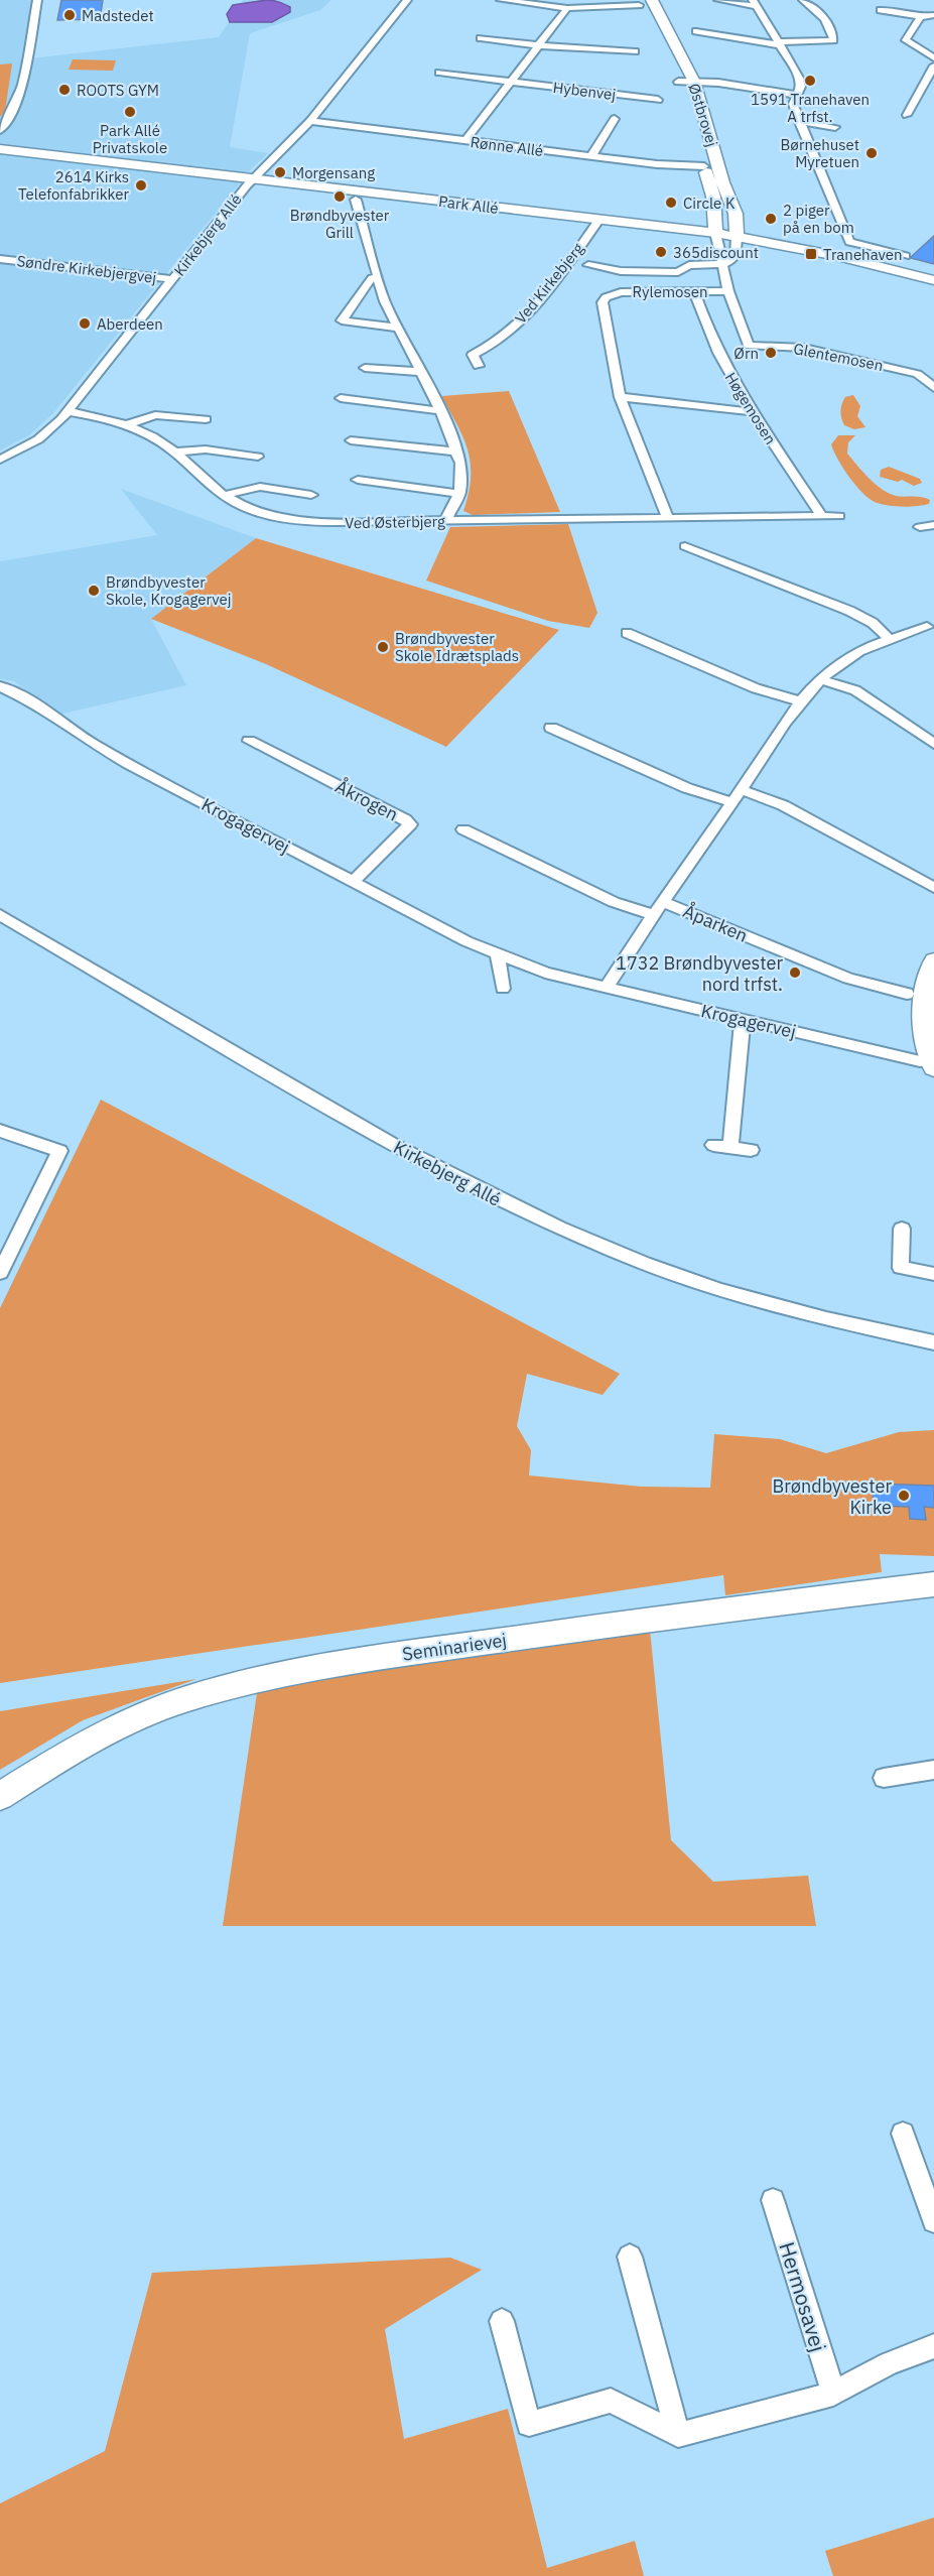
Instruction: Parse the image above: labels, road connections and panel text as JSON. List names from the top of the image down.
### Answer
{
  "streets": {
    "street": [
      "Hybenvej",
      "Østbrovej",
      "Rønne Allé",
      "Park Allé",
      "Kirkebjerg Allé",
      "Søndre Kirkebjergvej",
      "Ved Kirkebjerg",
      "Rylemosen",
      "Glentemosen",
      "Høgemosen",
      "Ved Østerbjerg",
      "Åkrogen",
      "Krogagervej",
      "Åparken",
      "Seminarievej",
      "Hermosavej"
    ]
  },
  "crossings": [
    ["Østbrovej", "Rønne Allé"],
    ["Østbrovej", "Park Allé"],
    ["Østbrovej", "Glentemosen"],
    ["Rønne Allé", "Kirkebjerg Allé"],
    ["Park Allé", "Kirkebjerg Allé"],
    ["Park Allé", "Ved Kirkebjerg"],
    ["Park Allé", "Glentemosen"],
    ["Kirkebjerg Allé", "Søndre Kirkebjergvej"],
    ["Kirkebjerg Allé", "Ved Østerbjerg"],
    ["Rylemosen", "Glentemosen"],
    ["Rylemosen", "Høgemosen"],
    ["Rylemosen", "Ved Østerbjerg"],
    ["Åkrogen", "Krogagervej"],
    ["Krogagervej", "Åparken"]
  ],
  "places": {
    "other": [
      "Madstedet",
      "1591 Tranehaven A trfst.",
      "ROOTS GYM",
      "Park Allé Privatskole",
      "Børnehuset Myretuen",
      "Morgensang",
      "2614 Kirks Telefonfabrikker",
      "Brøndbyvester Grill",
      "Circle K",
      "2 piger på en bom",
      "365discount",
      "Aberdeen",
      "Ørn",
      "Brøndbyvester Skole, Krogagervej",
      "Brøndbyvester Skole Idrætsplads",
      "1732 Brøndbyvester nord trfst.",
      "Brøndbyvester Kirke"
    ],
    "transit": ["Tranehaven"]
  }
}
